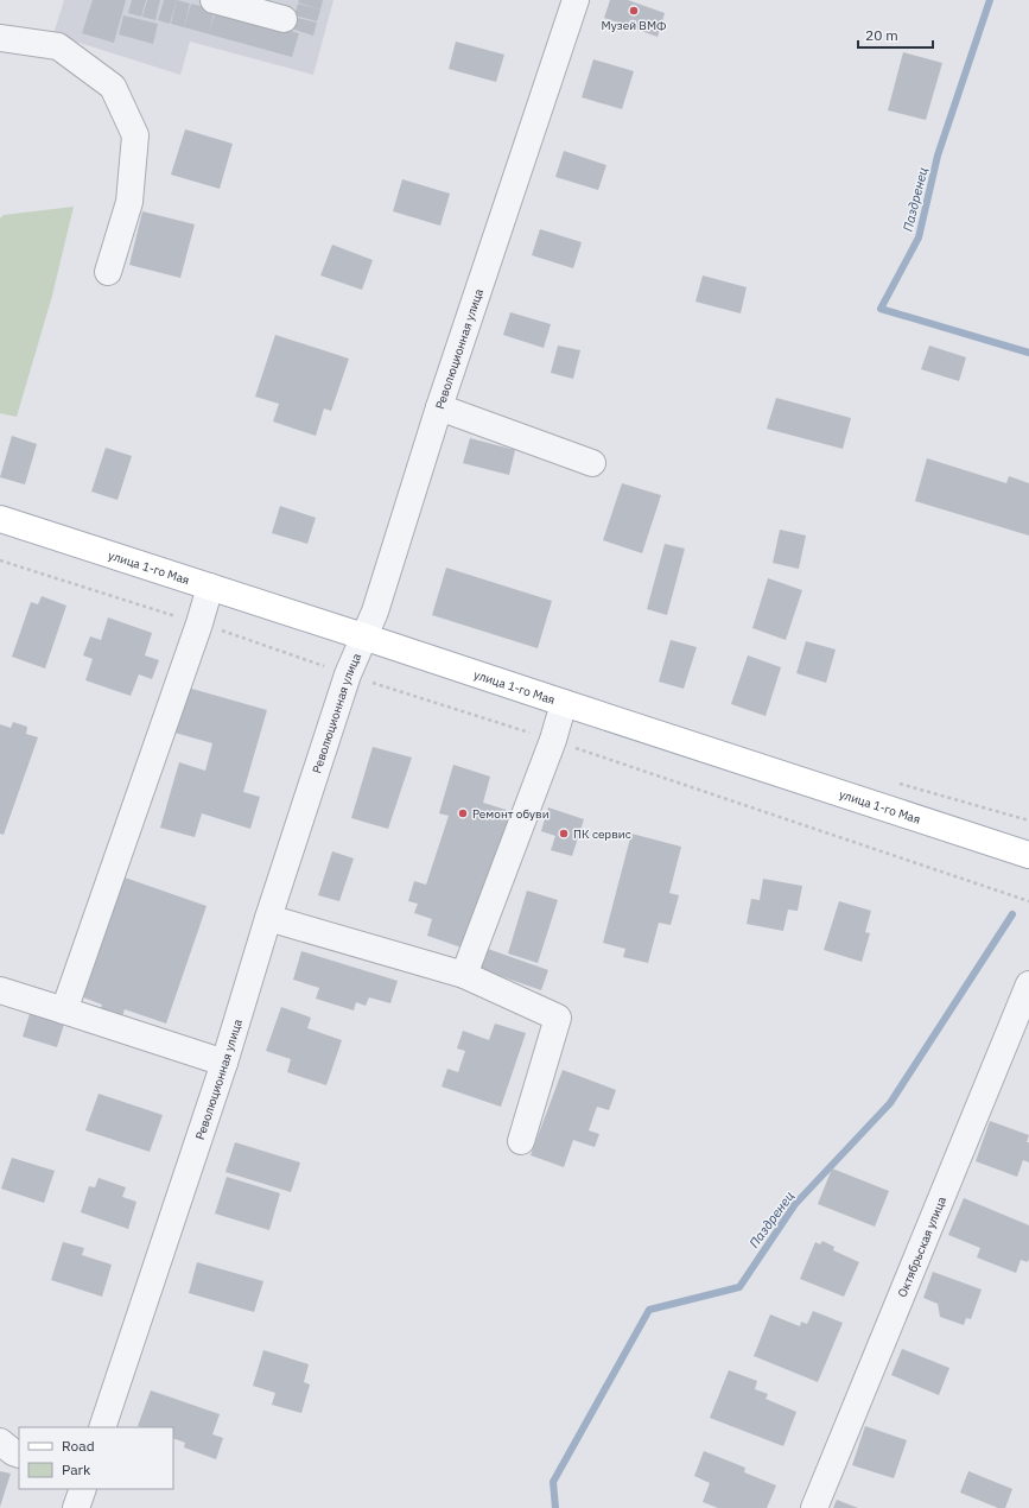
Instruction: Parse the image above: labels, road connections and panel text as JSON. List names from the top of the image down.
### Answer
{
  "streets": {
    "main road": ["улица 1-го Мая"],
    "street": ["Революционная улица", "Октябрьская улица"]
  },
  "crossings": [
    ["Революционная улица", "улица 1-го Мая"]
  ],
  "water": ["Паздренец"],
  "places": ["Музей ВМФ", "Ремонт обуви", "ПК сервис"],
  "legend": ["Road", "Park"],
  "scale_bar": "20 m"
}
